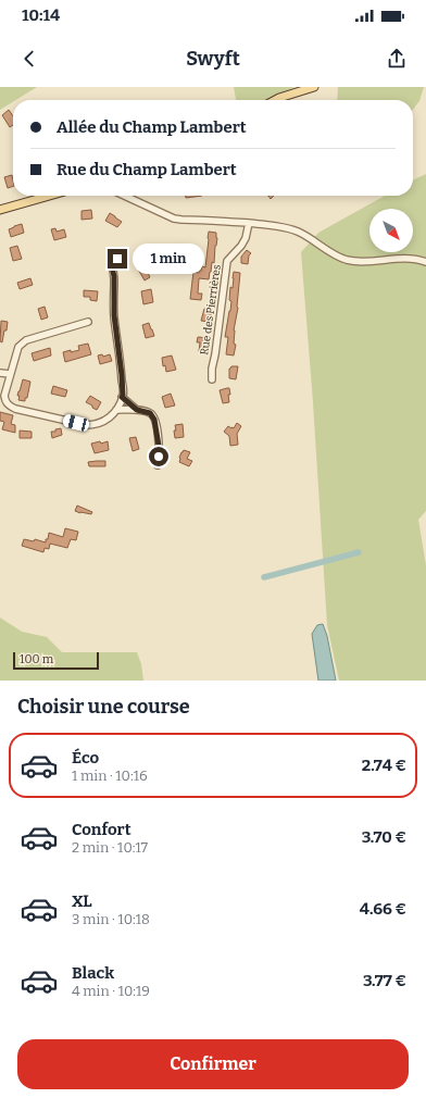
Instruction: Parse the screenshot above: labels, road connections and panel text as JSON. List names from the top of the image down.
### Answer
{
  "streets": {
    "street": ["Rue des Pierrières"]
  },
  "scale_bar": "100 m",
  "north": "bottom right",
  "page": {
    "status": "10:14",
    "header": "Swyft",
    "banner": ["Allée du Champ Lambert", "Rue du Champ Lambert"],
    "bubble": "1 min",
    "scale": "100 m",
    "heading": "Choisir une course",
    "list": [
      {
        "name": "Éco",
        "note": "1 min · 10:16",
        "value": "2.74 €"
      },
      {
        "name": "Confort",
        "note": "2 min · 10:17",
        "value": "3.70 €"
      },
      {
        "name": "XL",
        "note": "3 min · 10:18",
        "value": "4.66 €"
      },
      {
        "name": "Black",
        "note": "4 min · 10:19",
        "value": "3.77 €"
      }
    ],
    "buttons": "Confirmer"
  }
}
